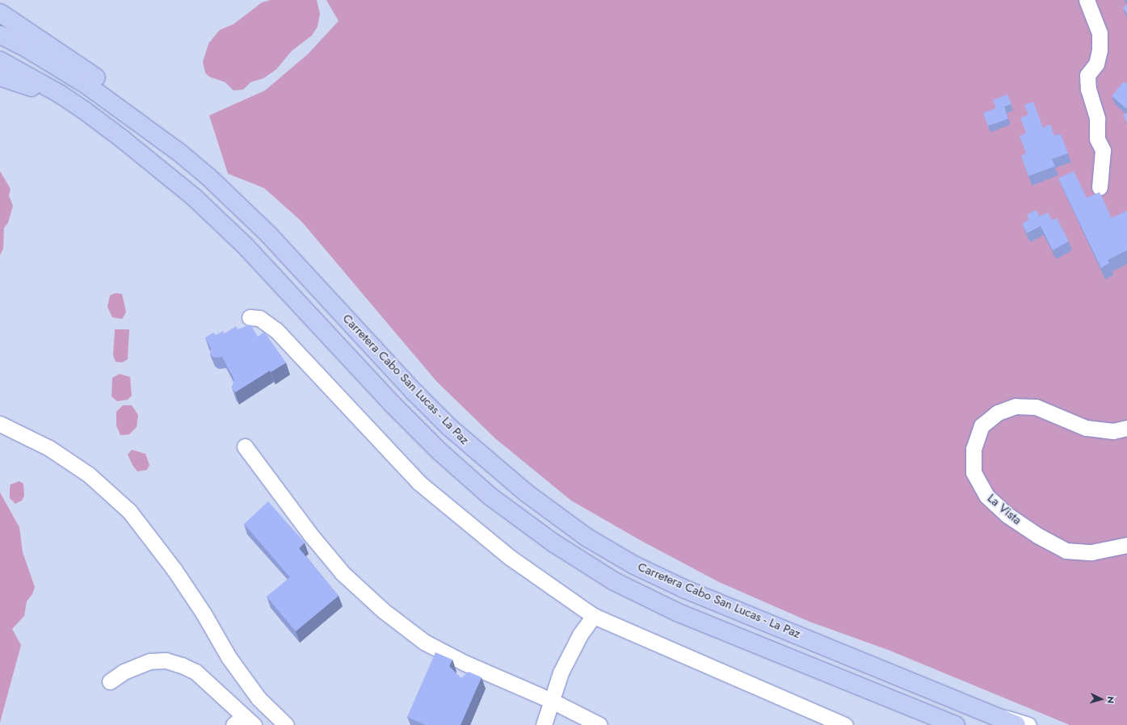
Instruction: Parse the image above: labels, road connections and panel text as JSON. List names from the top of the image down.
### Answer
{
  "streets": {
    "highway": ["Carretera Cabo San Lucas - La Paz"],
    "street": ["La Vista"]
  },
  "north": "right"
}
